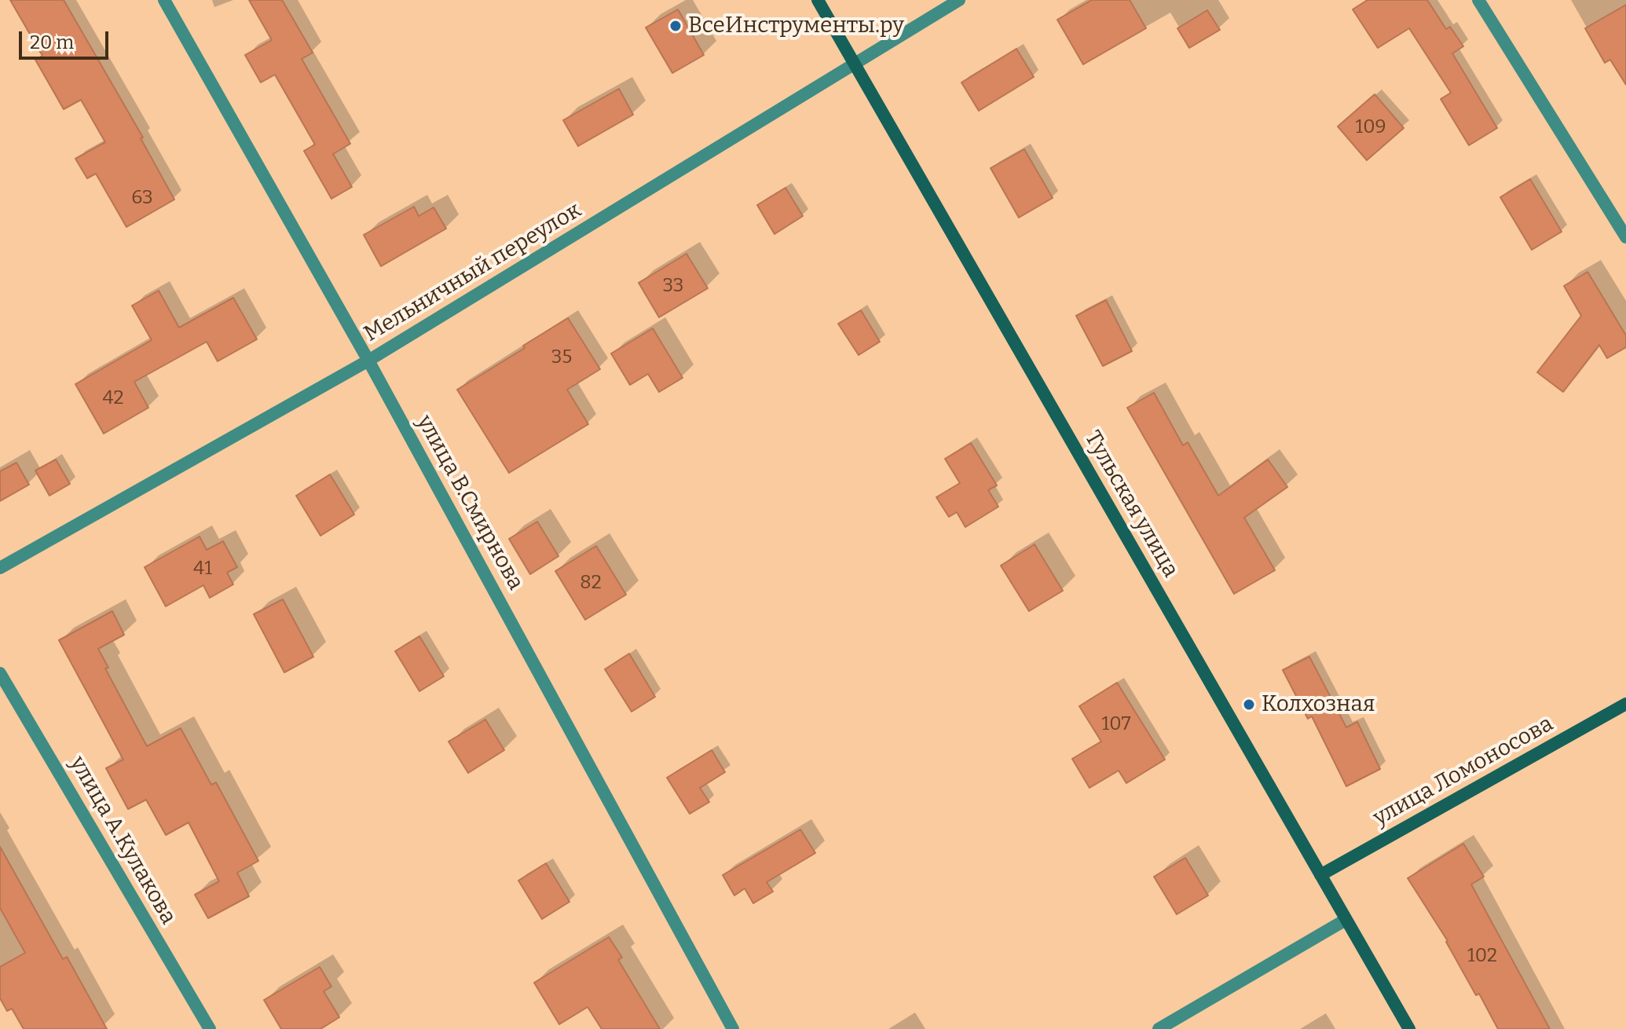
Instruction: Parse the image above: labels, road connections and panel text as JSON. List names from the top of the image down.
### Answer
{
  "streets": {
    "main road": ["Тульская улица", "улица Ломоносова"],
    "street": ["Мельничный переулок", "улица В.Смирнова", "улица А.Кулакова"]
  },
  "crossings": [
    ["Мельничный переулок", "улица В.Смирнова"],
    ["Мельничный переулок", "Тульская улица"],
    ["Тульская улица", "улица Ломоносова"]
  ],
  "places": ["ВсеИнструменты.ру", "Колхозная"],
  "house_numbers": [
    "109",
    "63",
    "33",
    "35",
    "42",
    "41",
    "82",
    "107",
    "102"
  ],
  "scale_bar": "20 m"
}
